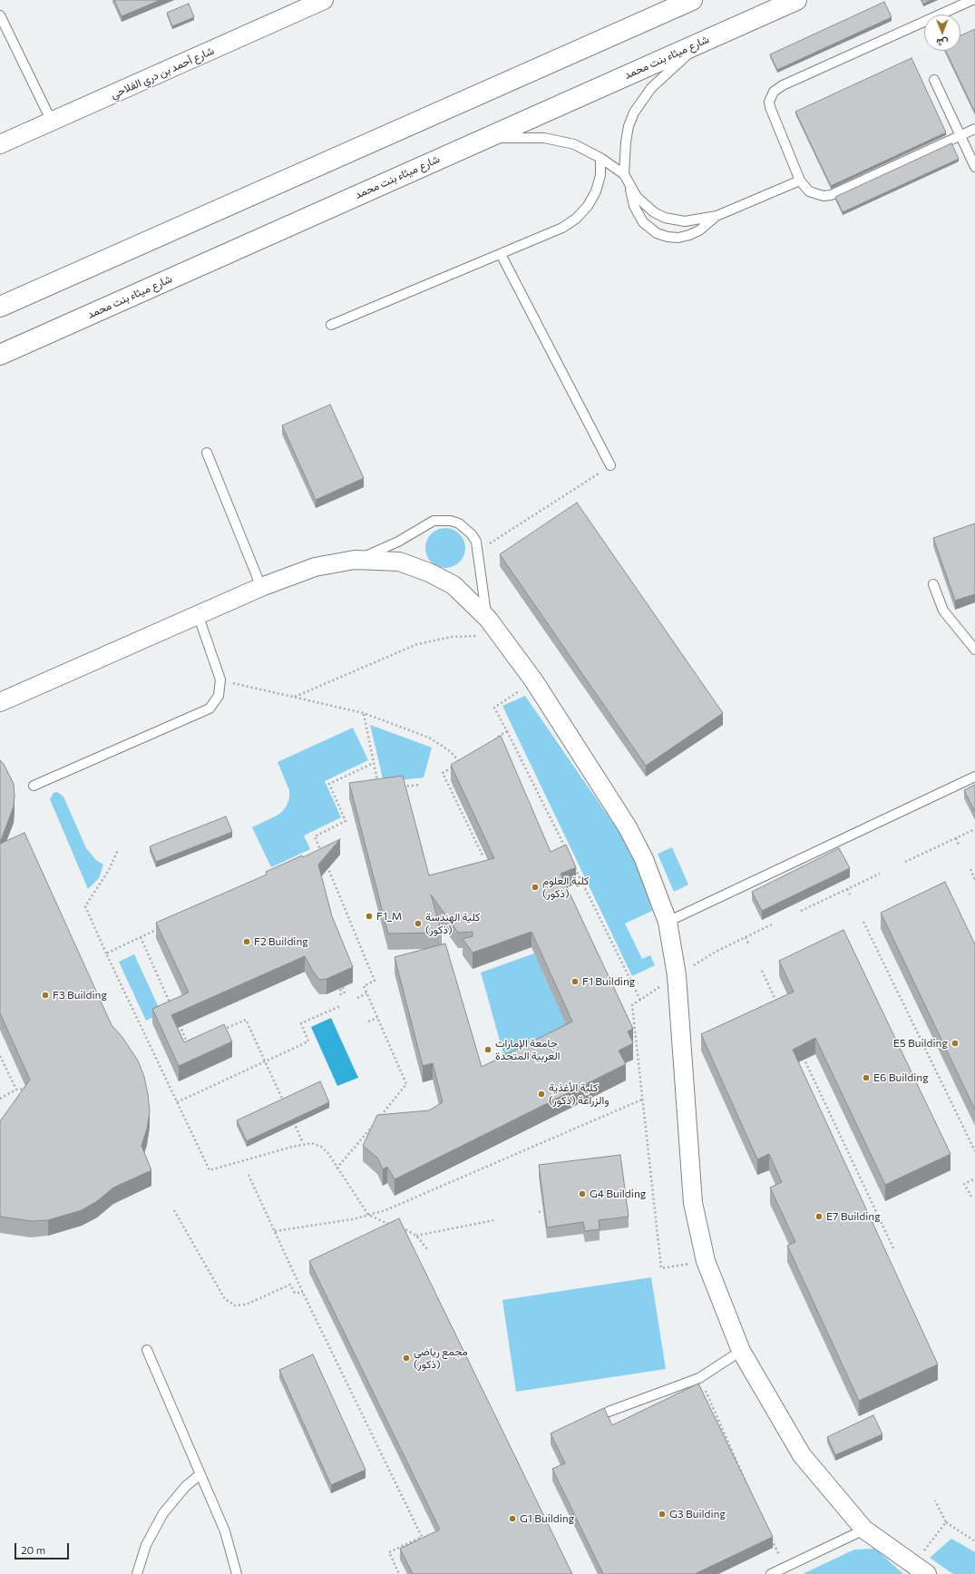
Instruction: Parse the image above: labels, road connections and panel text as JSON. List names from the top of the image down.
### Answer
{
  "streets": {
    "main road": ["شارع ميثاء بنت محمد"],
    "street": ["شارع أحمد بن دري الفلاحي"]
  },
  "places": [
    "كلية العلوم (ذكور)",
    "F1_M",
    "كلية الهندسة (ذكور)",
    "F2 Building",
    "F1 Building",
    "F3 Building",
    "E5 Building",
    "جامعة الإمارات العربية المتحدة",
    "E6 Building",
    "كلية الأغذية والزراعة (ذكور)",
    "G4 Building",
    "E7 Building",
    "مجمع رياضي (ذكور)",
    "G3 Building",
    "G1 Building"
  ],
  "scale_bar": "20 m",
  "north": "bottom"
}
